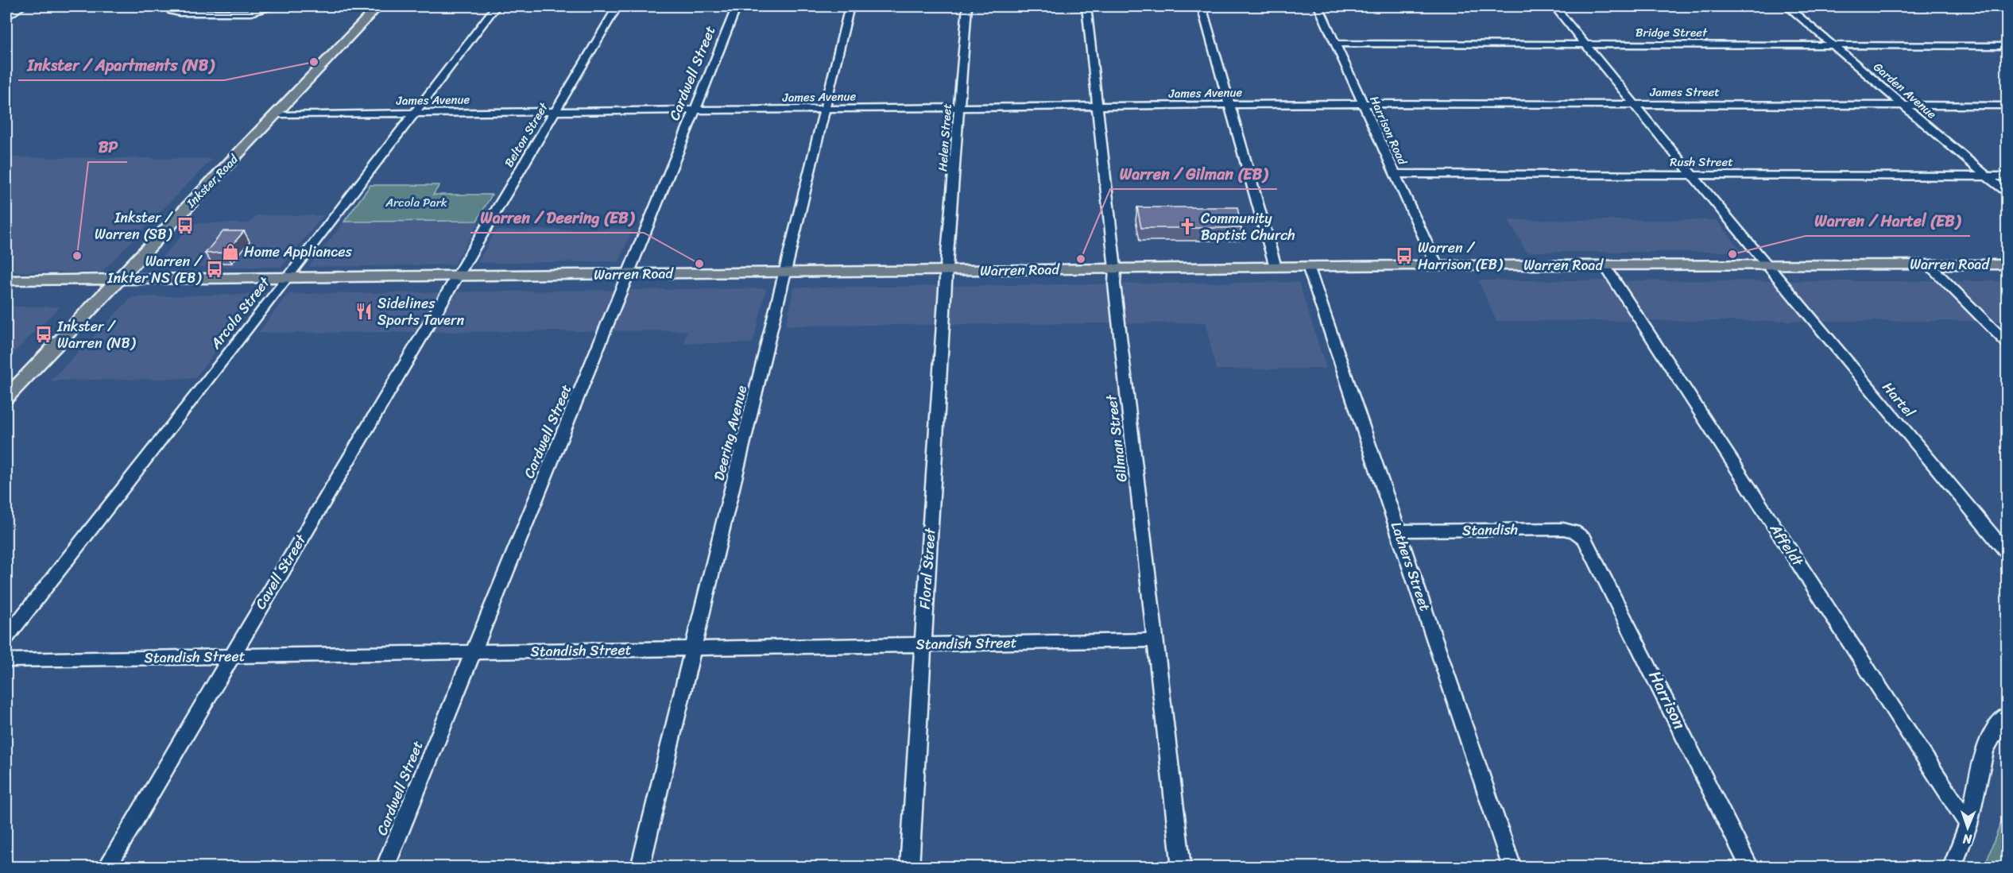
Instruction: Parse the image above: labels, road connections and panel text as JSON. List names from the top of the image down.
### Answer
{
  "streets": {
    "main road": ["Inkster Road", "Warren Road"],
    "street": [
      "Bridge Street",
      "Cardwell Street",
      "Garden Avenue",
      "James Street",
      "James Avenue",
      "Harrison Road",
      "Belton Street",
      "Helen Street",
      "Rush Street",
      "Arcola Street",
      "Hartel",
      "Deering Avenue",
      "Gilman Street",
      "Standish",
      "Affeldt",
      "Lathers Street",
      "Floral Street",
      "Cavell Street",
      "Standish Street",
      "Harrison"
    ]
  },
  "crossings": [
    ["Bridge Street", "Garden Avenue"],
    ["Bridge Street", "Harrison Road"],
    ["Bridge Street", "Hartel"],
    ["Cardwell Street", "James Avenue"],
    ["Cardwell Street", "Warren Road"],
    ["Cardwell Street", "Standish Street"],
    ["Garden Avenue", "James Street"],
    ["Garden Avenue", "Rush Street"],
    ["James Street", "James Avenue"],
    ["James Street", "Harrison Road"],
    ["James Street", "Hartel"],
    ["James Avenue", "Harrison Road"],
    ["James Avenue", "Belton Street"],
    ["James Avenue", "Helen Street"],
    ["James Avenue", "Inkster Road"],
    ["James Avenue", "Arcola Street"],
    ["James Avenue", "Deering Avenue"],
    ["James Avenue", "Gilman Street"],
    ["Harrison Road", "Rush Street"],
    ["Harrison Road", "Warren Road"],
    ["Belton Street", "Warren Road"],
    ["Belton Street", "Cavell Street"],
    ["Helen Street", "Warren Road"],
    ["Helen Street", "Floral Street"],
    ["Rush Street", "Hartel"],
    ["Inkster Road", "Warren Road"],
    ["Warren Road", "Arcola Street"],
    ["Warren Road", "Hartel"],
    ["Warren Road", "Deering Avenue"],
    ["Warren Road", "Gilman Street"],
    ["Warren Road", "Affeldt"],
    ["Warren Road", "Lathers Street"],
    ["Warren Road", "Floral Street"],
    ["Warren Road", "Cavell Street"],
    ["Deering Avenue", "Standish Street"],
    ["Gilman Street", "Standish Street"],
    ["Standish", "Lathers Street"],
    ["Standish", "Harrison"],
    ["Floral Street", "Standish Street"],
    ["Cavell Street", "Standish Street"]
  ],
  "parks": ["Arcola Park"],
  "places": {
    "other": [
      "Inkster / Apartments (NB)",
      "Warren / Hartel (EB)",
      "BP",
      "Warren / Gilman (EB)",
      "Warren / Deering (EB)"
    ],
    "bus stop": [
      "Inkster / Warren (SB)",
      "Warren / Harrison (EB)",
      "Warren / Inkter NS (EB)",
      "Inkster / Warren (NB)"
    ],
    "church": ["Community Baptist Church"],
    "shop": ["Home Appliances"],
    "restaurant": ["Sidelines Sports Tavern"]
  },
  "north": "bottom"
}
